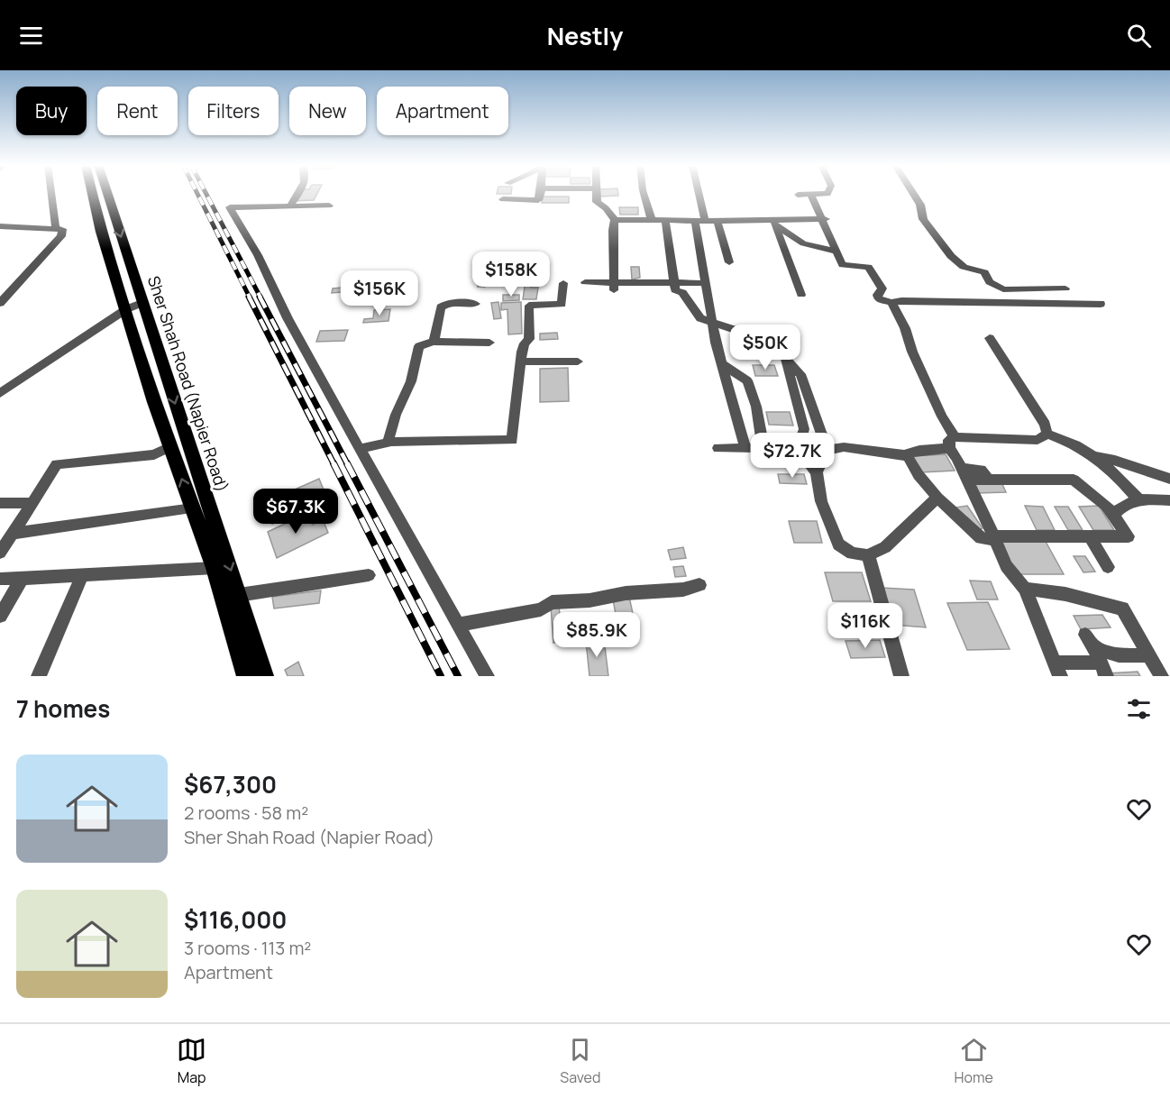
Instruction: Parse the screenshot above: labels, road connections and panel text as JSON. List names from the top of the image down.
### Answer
{
  "streets": {
    "main road": ["Sher Shah Road (Napier Road)"]
  },
  "page": {
    "header": "Nestly",
    "chip": [
      "Buy",
      "Rent",
      "Filters",
      "New",
      "Apartment"
    ],
    "price": [
      "$158K",
      "$156K",
      "$50K",
      "$72.7K",
      "$67.3K",
      "$116K",
      "$85.9K"
    ],
    "heading": "7 homes",
    "list": [
      {
        "name": "$67,300",
        "note": "2 rooms · 58 m² · Sher Shah Road (Napier Road)"
      },
      {
        "name": "$116,000",
        "note": "3 rooms · 113 m² · Apartment"
      }
    ],
    "tabs": ["Map", "Saved", "Home"]
  }
}
